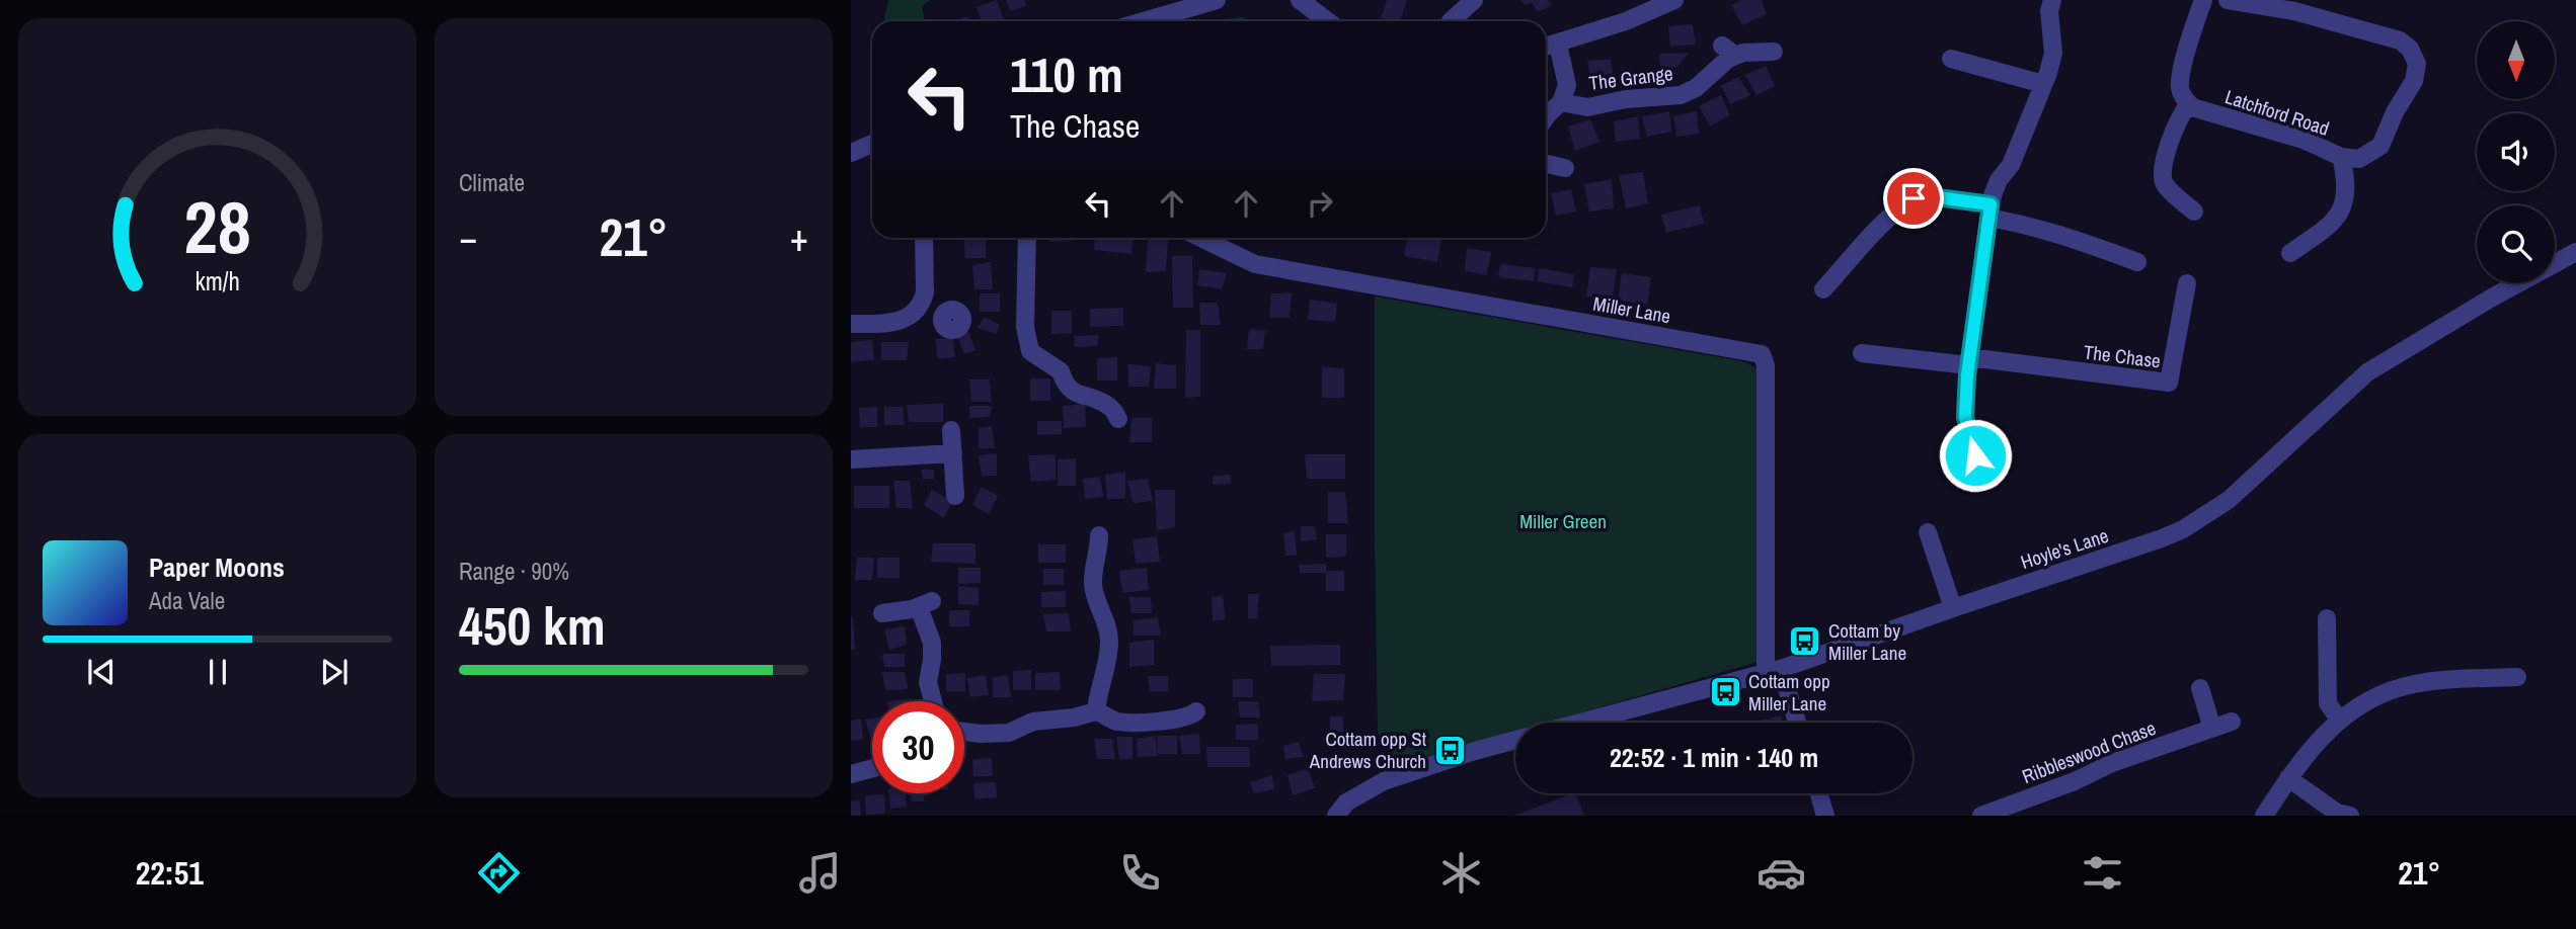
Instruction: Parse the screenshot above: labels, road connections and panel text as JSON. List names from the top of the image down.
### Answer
{
  "streets": {
    "street": [
      "The Grange",
      "Latchford Road",
      "Miller Lane",
      "The Chase",
      "Hoyle's Lane",
      "Ribbleswood Chase"
    ]
  },
  "crossings": [
    ["Miller Lane", "Hoyle's Lane"]
  ],
  "parks": ["Miller Green"],
  "places": {
    "bus stop": ["Cottam by Miller Lane", "Cottam opp Miller Lane", "Cottam opp St Andrews Church"]
  },
  "north": "bottom",
  "page": {
    "tile": [
      "Climate",
      ["Range · 90%", "450 km"]
    ],
    "turn": ["110 m", "The Chase"],
    "heat": ["−", "21°", "+"],
    "song": ["Paper Moons", "Ada Vale"],
    "limit": "30",
    "trip": "22:52 · 1 min · 140 m",
    "tabs": ["22:51", "21°"],
    "gauge": ["28", "km/h"]
  }
}
